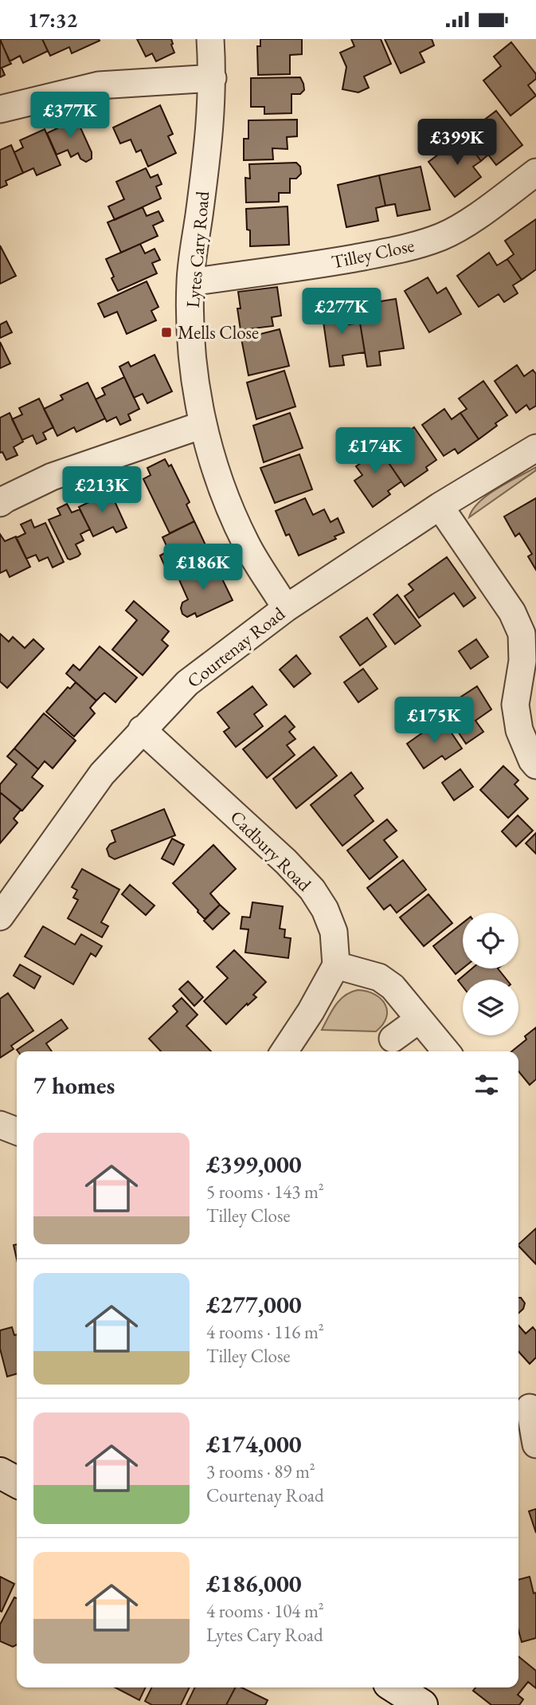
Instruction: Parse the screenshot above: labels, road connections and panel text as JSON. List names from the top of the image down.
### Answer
{
  "streets": {
    "street": [
      "Lytes Cary Road",
      "Tilley Close",
      "Courtenay Road",
      "Cadbury Road"
    ]
  },
  "crossings": [
    ["Lytes Cary Road", "Tilley Close"],
    ["Lytes Cary Road", "Courtenay Road"],
    ["Courtenay Road", "Cadbury Road"]
  ],
  "places": {
    "transit": ["Mells Close"]
  },
  "page": {
    "status": "17:32",
    "price": [
      "£377K",
      "£399K",
      "£277K",
      "£174K",
      "£213K",
      "£186K",
      "£175K"
    ],
    "heading": "7 homes",
    "list": [
      {
        "name": "£399,000",
        "note": "5 rooms · 143 m² · Tilley Close"
      },
      {
        "name": "£277,000",
        "note": "4 rooms · 116 m² · Tilley Close"
      },
      {
        "name": "£174,000",
        "note": "3 rooms · 89 m² · Courtenay Road"
      },
      {
        "name": "£186,000",
        "note": "4 rooms · 104 m² · Lytes Cary Road"
      }
    ]
  }
}
